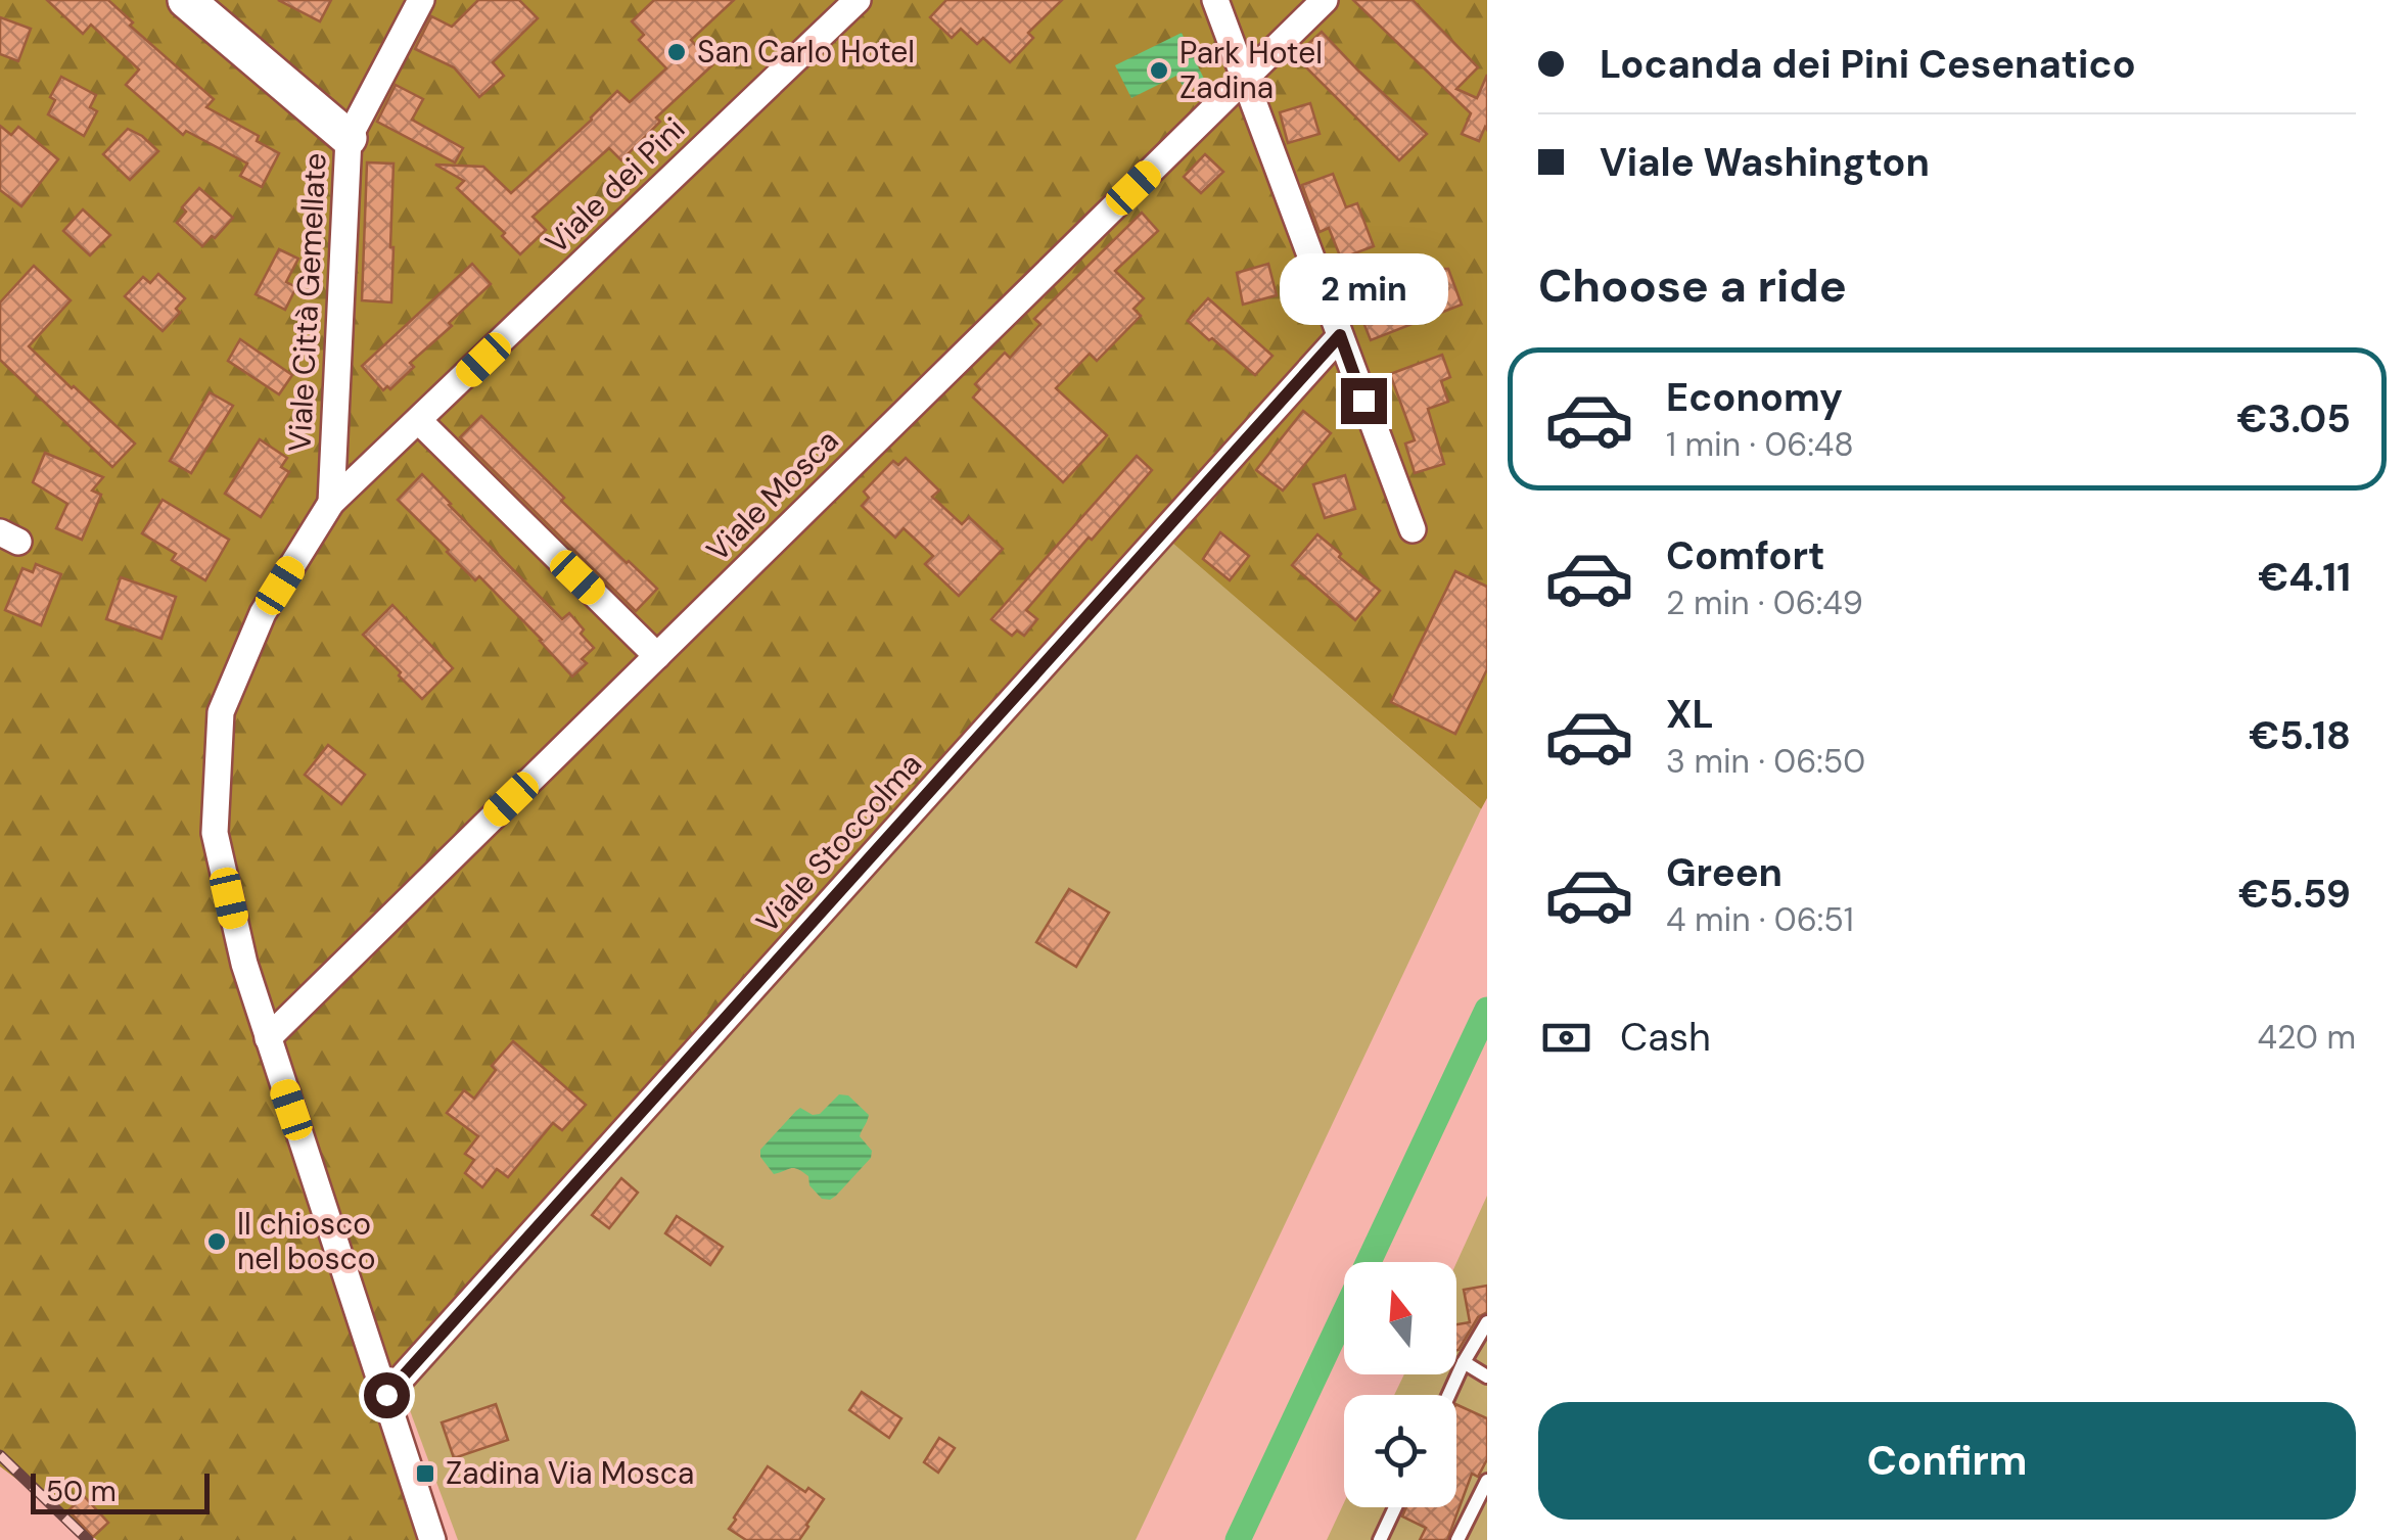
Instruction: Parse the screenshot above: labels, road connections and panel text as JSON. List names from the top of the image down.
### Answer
{
  "streets": {
    "street": [
      "Viale dei Pini",
      "Viale Città Gemellate",
      "Viale Mosca",
      "Viale Stoccolma"
    ]
  },
  "crossings": [
    ["Viale dei Pini", "Viale Città Gemellate"],
    ["Viale dei Pini", "Viale Mosca"],
    ["Viale dei Pini", "Viale Stoccolma"]
  ],
  "places": {
    "other": ["San Carlo Hotel", "Park Hotel Zadina", "Il chiosco nel bosco"],
    "transit": ["Zadina Via Mosca"]
  },
  "scale_bar": "50 m",
  "north": "top",
  "page": {
    "banner": ["Locanda dei Pini Cesenatico", "Viale Washington"],
    "heading": "Choose a ride",
    "bubble": "2 min",
    "list": [
      {
        "name": "Economy",
        "note": "1 min · 06:48",
        "value": "€3.05"
      },
      {
        "name": "Comfort",
        "note": "2 min · 06:49",
        "value": "€4.11"
      },
      {
        "name": "XL",
        "note": "3 min · 06:50",
        "value": "€5.18"
      },
      {
        "name": "Green",
        "note": "4 min · 06:51",
        "value": "€5.59"
      }
    ],
    "pay": ["Cash", "420 m"],
    "buttons": "Confirm",
    "scale": "50 m"
  }
}
